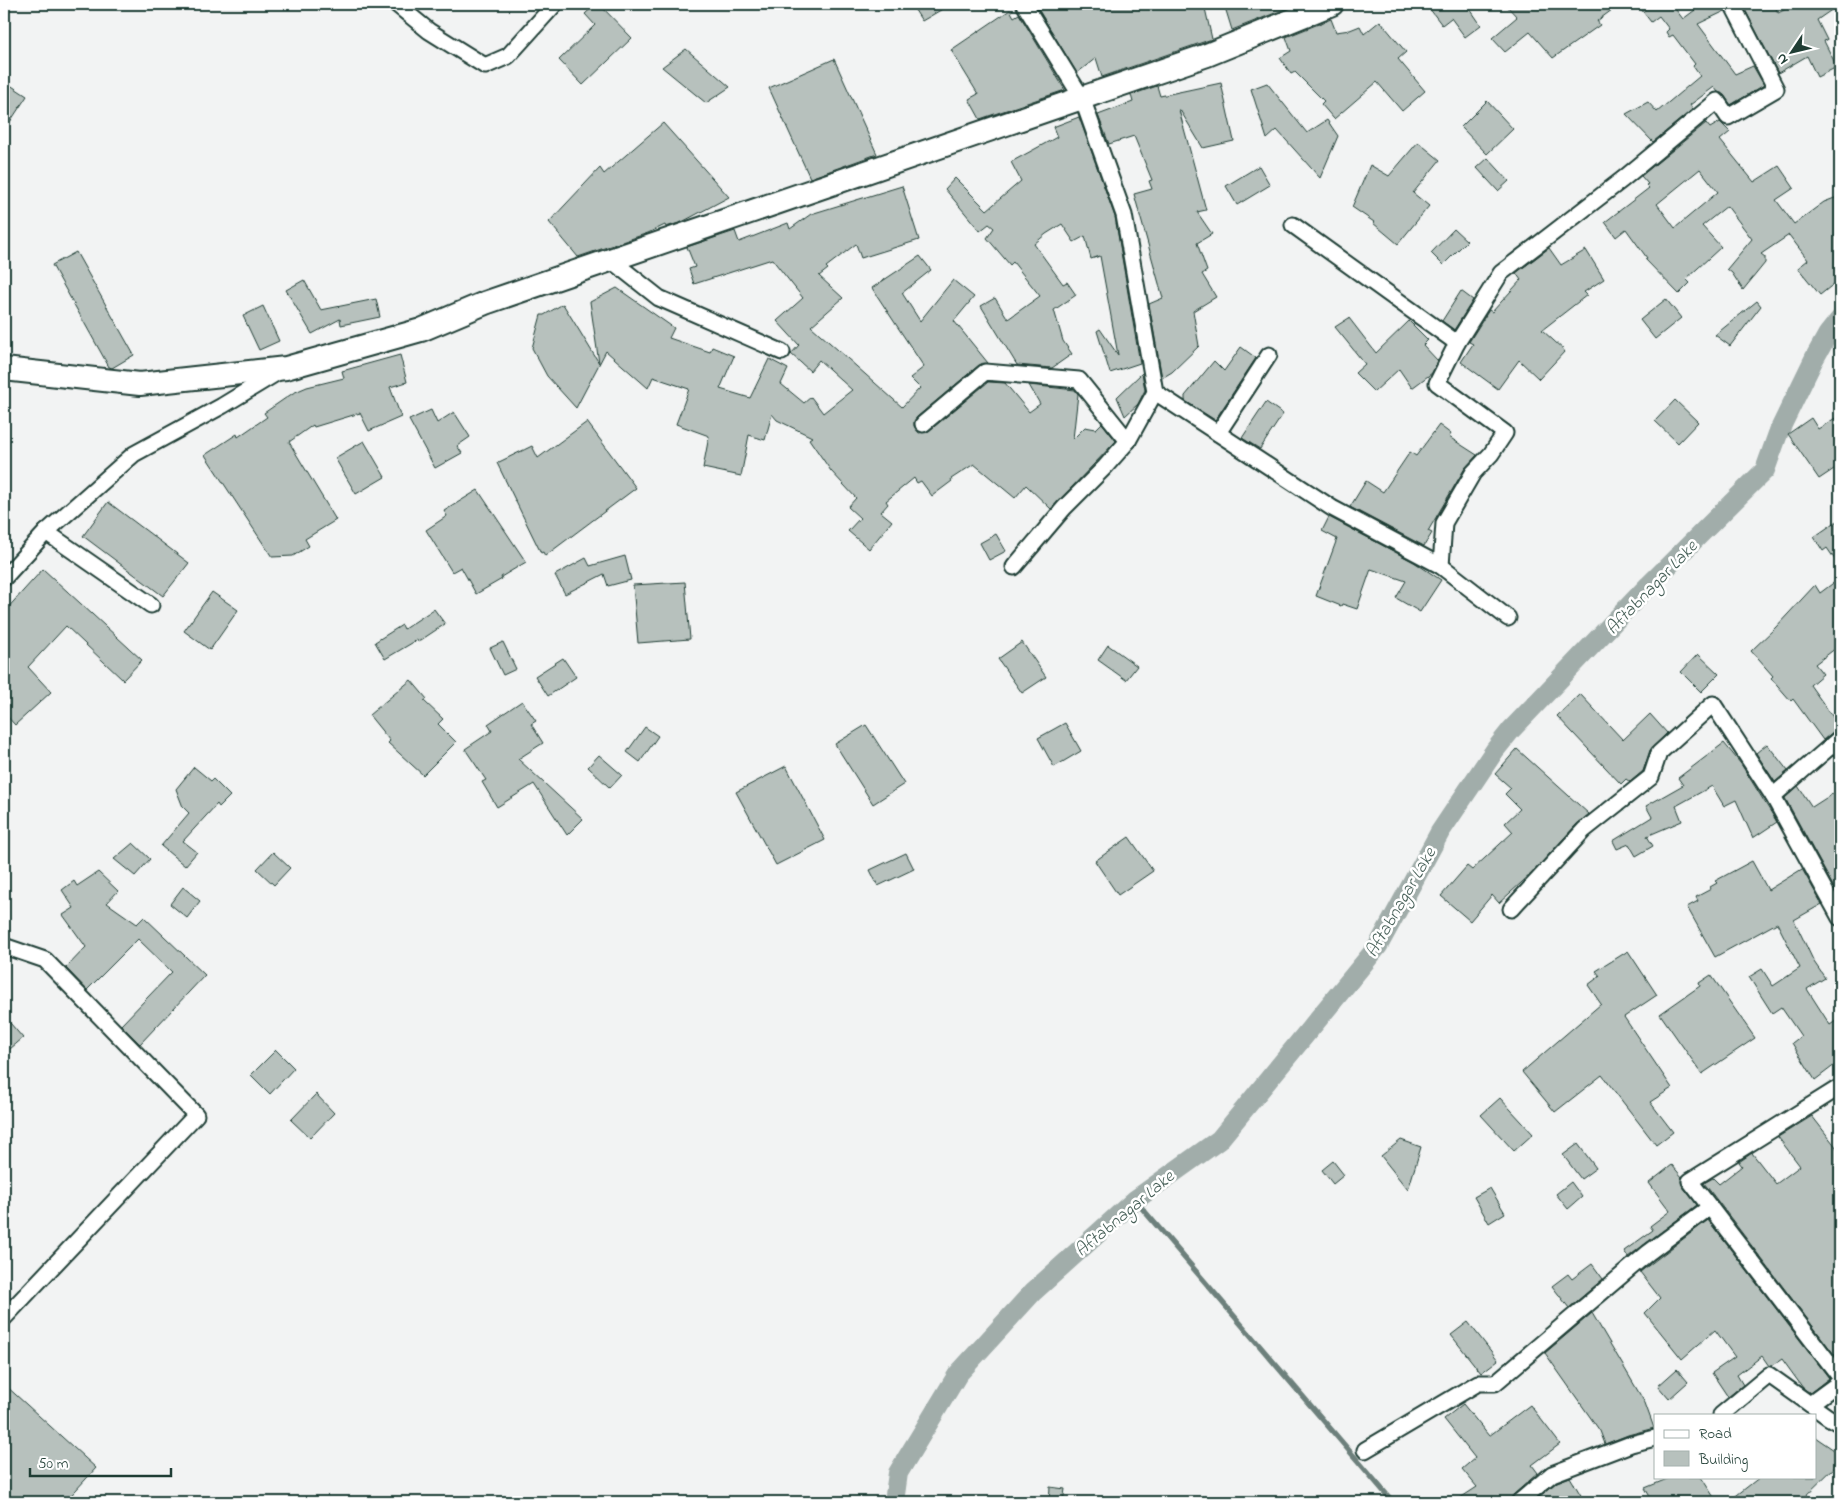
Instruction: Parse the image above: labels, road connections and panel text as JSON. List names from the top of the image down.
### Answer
{
  "water": ["Aftabnagar Lake"],
  "legend": ["Road", "Building"],
  "scale_bar": "50 m",
  "north": "bottom left"
}
